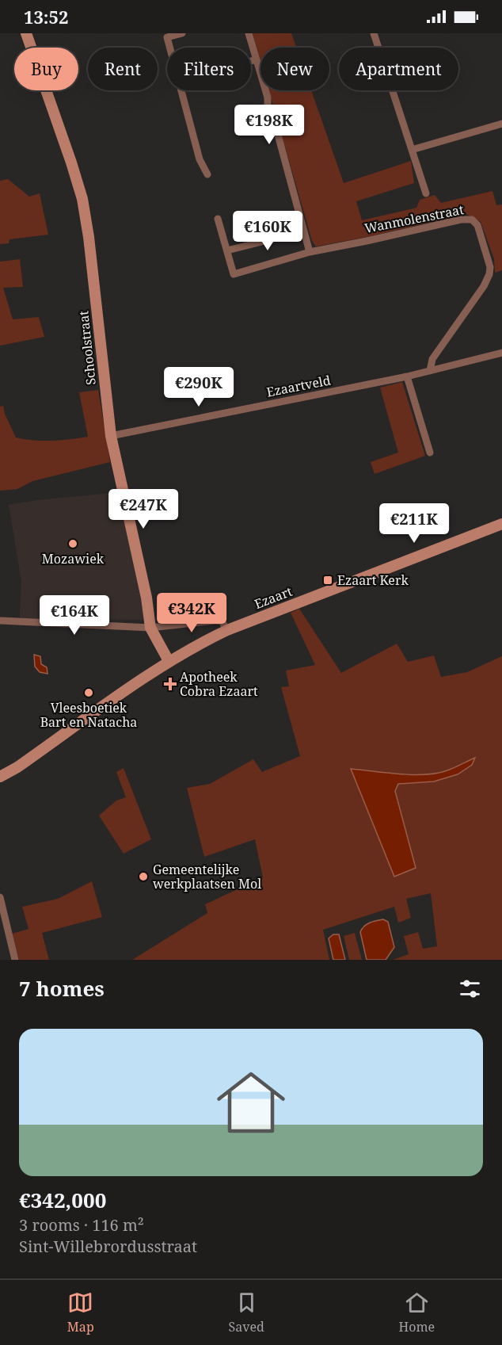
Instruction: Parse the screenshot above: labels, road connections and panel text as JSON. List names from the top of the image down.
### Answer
{
  "streets": {
    "street": [
      "Wanmolenstraat",
      "Schoolstraat",
      "Ezaartveld",
      "Ezaart"
    ]
  },
  "crossings": [
    ["Wanmolenstraat", "Ezaartveld"],
    ["Schoolstraat", "Ezaartveld"],
    ["Schoolstraat", "Ezaart"]
  ],
  "places": {
    "other": ["Mozawiek", "Vleesboetiek Bart en Natacha", "Gemeentelijke werkplaatsen Mol"],
    "transit": ["Ezaart Kerk"],
    "health": ["Apotheek Cobra Ezaart"]
  },
  "page": {
    "status": "13:52",
    "chip": [
      "Buy",
      "Rent",
      "Filters",
      "New",
      "Apartment"
    ],
    "price": [
      "€198K",
      "€160K",
      "€290K",
      "€247K",
      "€211K",
      "€342K",
      "€164K"
    ],
    "heading": "7 homes",
    "list": [
      {
        "name": "€342,000",
        "note": "3 rooms · 116 m² · Sint-Willebrordusstraat"
      }
    ],
    "tabs": ["Map", "Saved", "Home"]
  }
}
